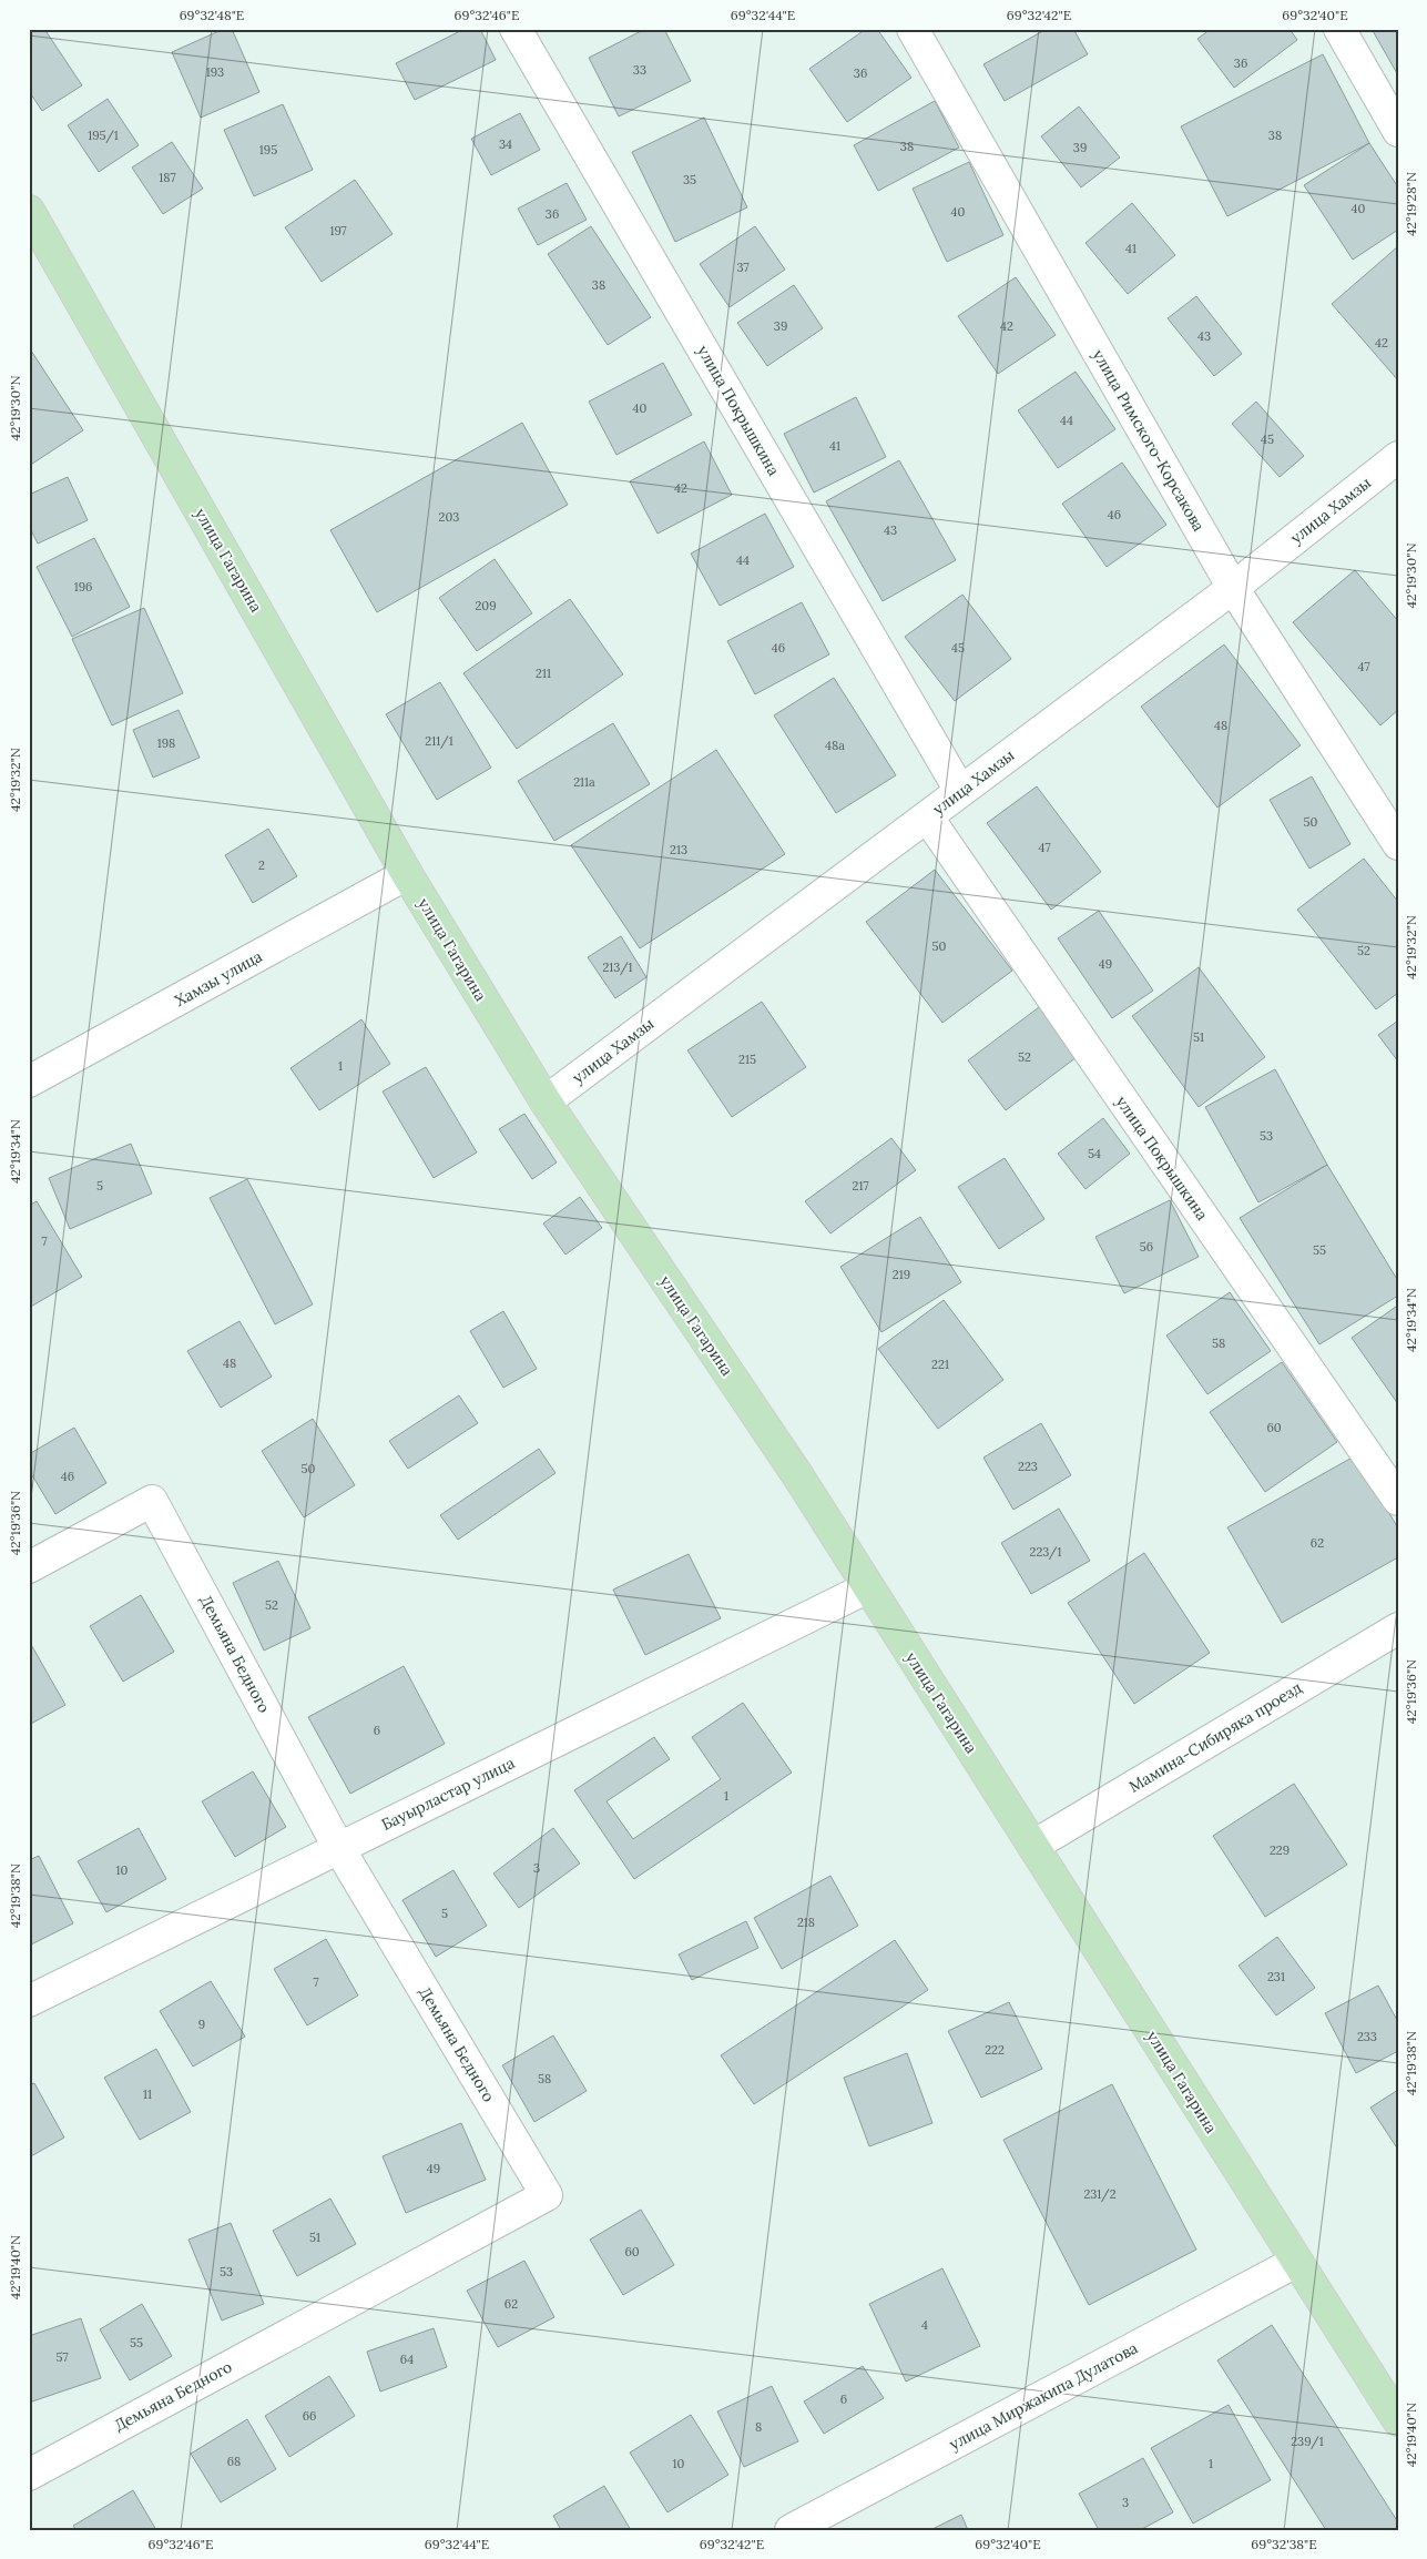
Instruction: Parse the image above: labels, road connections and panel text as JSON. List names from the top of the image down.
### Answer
{
  "streets": {
    "main road": ["улица Гагарина"],
    "street": [
      "улица Покрышкина",
      "улица Римского-Корсакова",
      "улица Хамзы",
      "Хамзы улица",
      "Демьяна Бедного",
      "Мамина-Сибиряка проезд",
      "Бауырластар улица",
      "улица Миржакипа Дулатова"
    ]
  },
  "crossings": [
    ["улица Покрышкина", "улица Хамзы"],
    ["улица Римского-Корсакова", "улица Хамзы"],
    ["улица Хамзы", "улица Гагарина"],
    ["улица Гагарина", "Хамзы улица"],
    ["улица Гагарина", "Мамина-Сибиряка проезд"],
    ["улица Гагарина", "Бауырластар улица"],
    ["улица Гагарина", "улица Миржакипа Дулатова"],
    ["Демьяна Бедного", "Бауырластар улица"]
  ],
  "house_numbers": [
    "36",
    "33",
    "193",
    "36",
    "195/1",
    "38",
    "34",
    "38",
    "39",
    "195",
    "187",
    "35",
    "40",
    "40",
    "36",
    "197",
    "41",
    "37",
    "38",
    "39",
    "42",
    "43",
    "42",
    "40",
    "44",
    "45",
    "41",
    "42",
    "46",
    "203",
    "43",
    "44",
    "196",
    "209",
    "46",
    "45",
    "47",
    "211",
    "48",
    "211/1",
    "198",
    "48а",
    "211а",
    "50",
    "47",
    "213",
    "2",
    "50",
    "52",
    "49",
    "213/1",
    "51",
    "52",
    "215",
    "1",
    "53",
    "54",
    "5",
    "217",
    "7",
    "56",
    "55",
    "219",
    "58",
    "48",
    "221",
    "60",
    "223",
    "50",
    "46",
    "62",
    "223/1",
    "52",
    "6",
    "1",
    "229",
    "3",
    "10",
    "5",
    "218",
    "231",
    "7",
    "9",
    "233",
    "222",
    "58",
    "11",
    "49",
    "231/2",
    "51",
    "60",
    "53",
    "62",
    "4",
    "55",
    "57",
    "64",
    "6",
    "66",
    "8",
    "239/1",
    "68",
    "10",
    "1",
    "3"
  ],
  "coordinates": [
    "69°32'48\"E",
    "69°32'46\"E",
    "69°32'44\"E",
    "69°32'42\"E",
    "69°32'40\"E",
    "42°19'28\"N",
    "42°19'30\"N",
    "42°19'32\"N",
    "42°19'34\"N",
    "42°19'36\"N",
    "42°19'38\"N",
    "42°19'40\"N",
    "69°32'38\"E"
  ]
}
